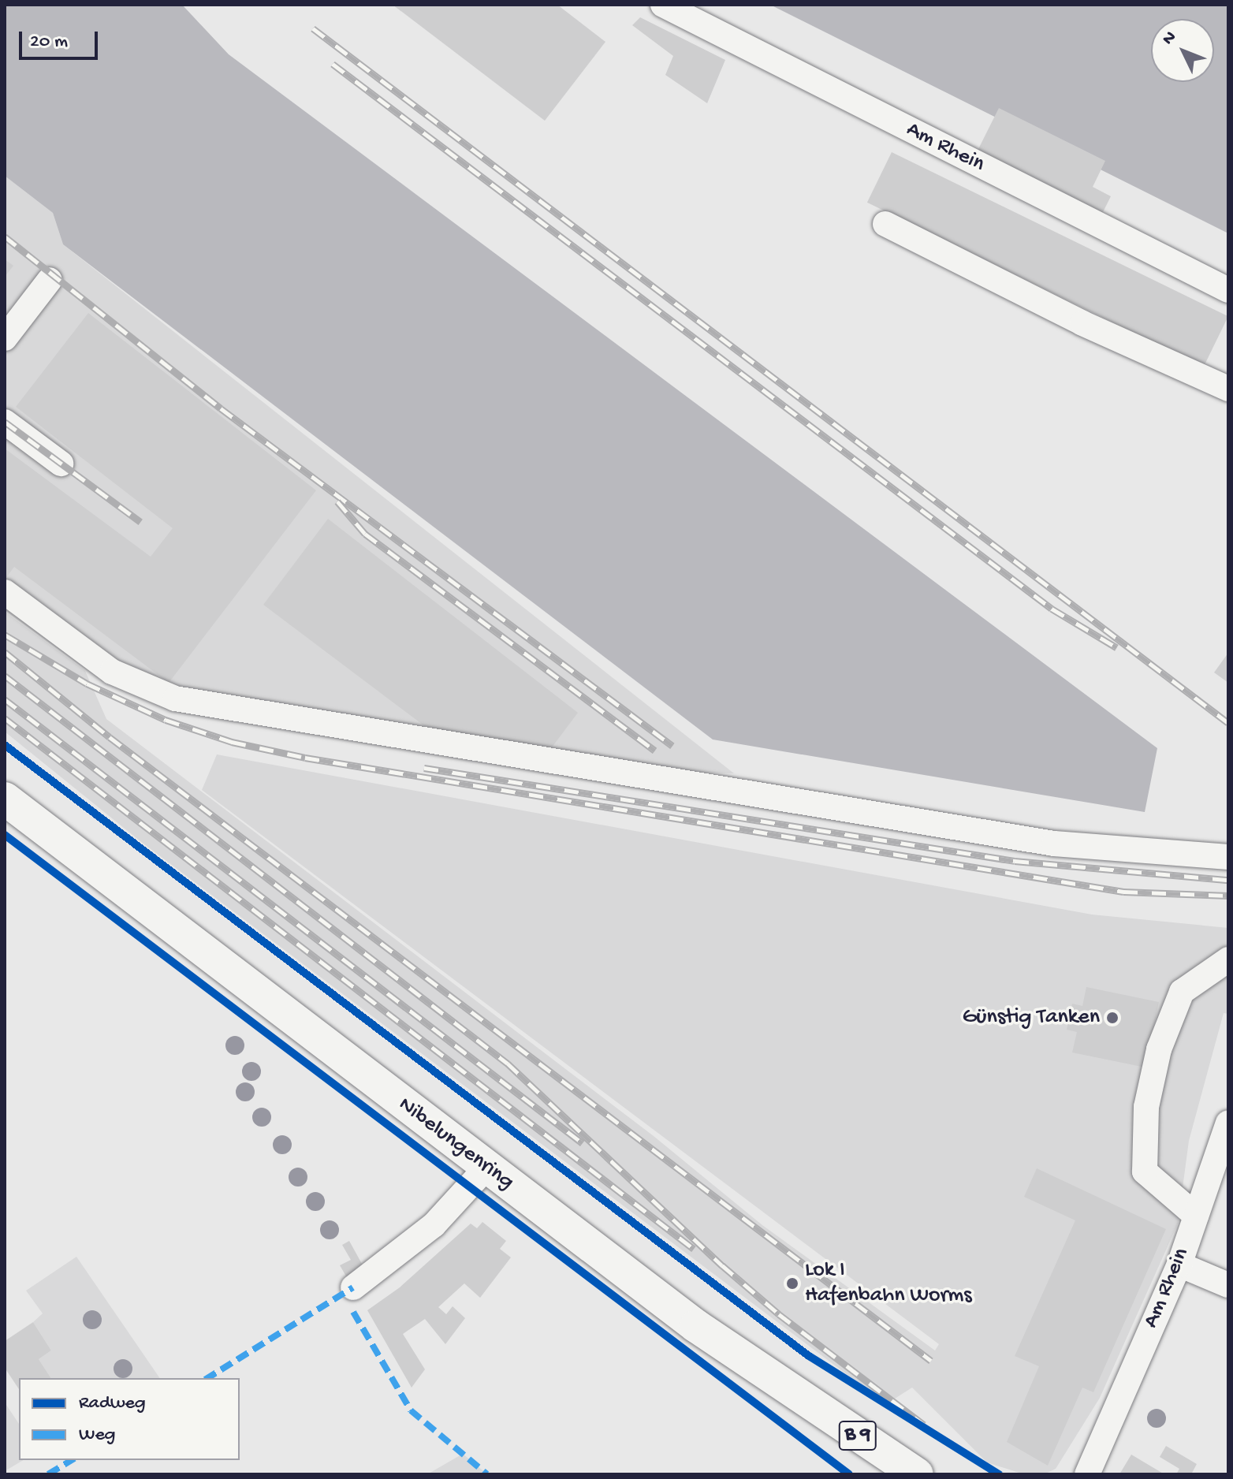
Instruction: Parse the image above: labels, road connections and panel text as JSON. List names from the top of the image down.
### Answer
{
  "streets": {
    "main road": ["Nibelungenring", "B 9"],
    "street": ["Am Rhein"]
  },
  "places": ["Günstig Tanken", "Lok I Hafenbahn Worms"],
  "legend": ["Radweg", "Weg"],
  "scale_bar": "20 m",
  "north": "top left"
}
